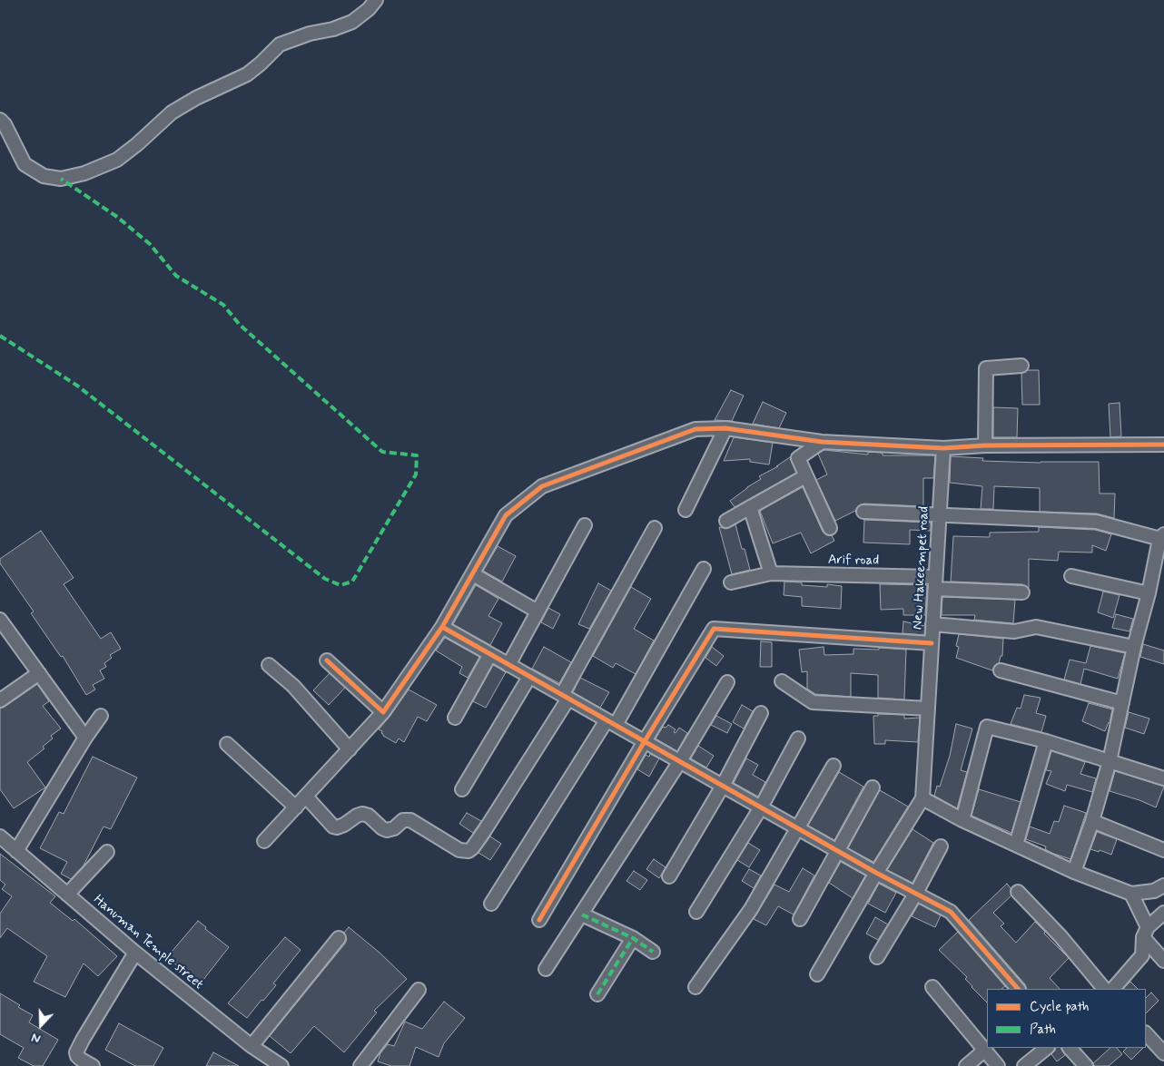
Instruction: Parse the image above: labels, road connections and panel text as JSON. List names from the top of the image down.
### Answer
{
  "streets": {
    "street": ["Arif road", "New Hakeempet road", "Hanuman Temple street"]
  },
  "crossings": [
    ["Arif road", "New Hakeempet road"]
  ],
  "legend": ["Cycle path", "Path"],
  "north": "bottom"
}
